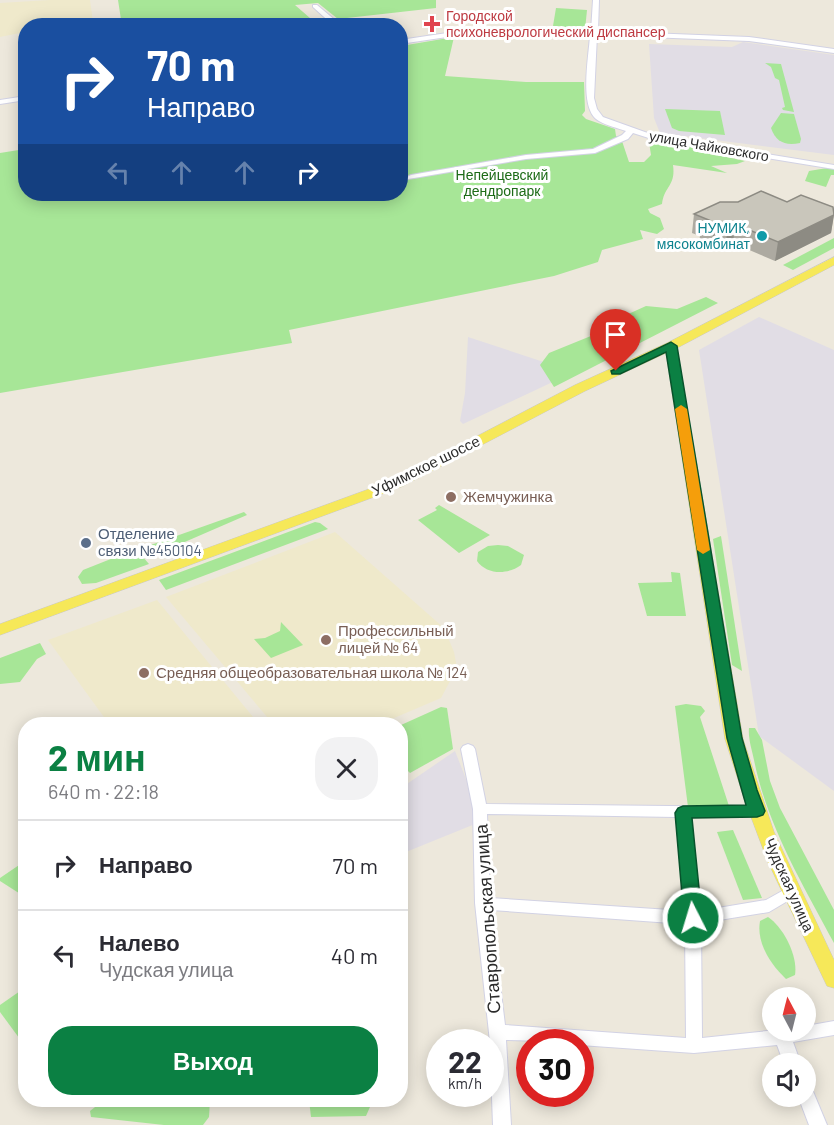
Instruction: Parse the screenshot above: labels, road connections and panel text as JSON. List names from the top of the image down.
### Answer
{
  "streets": {
    "main road": ["Уфимское шоссе", "Чудская улица"],
    "street": ["улица Чайковского", "Ставропольская улица"]
  },
  "crossings": [
    ["Уфимское шоссе", "Чудская улица"]
  ],
  "parks": ["Непейцевский дендропарк"],
  "places": {
    "health": ["Городской психоневрологический диспансер"],
    "other": [
      "НУМИК, мясокомбинат",
      "Жемчужинка",
      "Отделение связи №450104",
      "Профессильный лицей № 64",
      "Средняя общеобразовательная школа № 124"
    ]
  },
  "north": "top",
  "page": {
    "turn": ["70 m", "Направо"],
    "heading": ["2 мин", "640 m · 22:18"],
    "list": [
      {
        "name": "Направо",
        "value": "70 m"
      },
      {
        "name": "Налево",
        "note": "Чудская улица",
        "value": "40 m"
      }
    ],
    "buttons": "Выход",
    "speed": "22 km/h",
    "limit": "30"
  }
}
